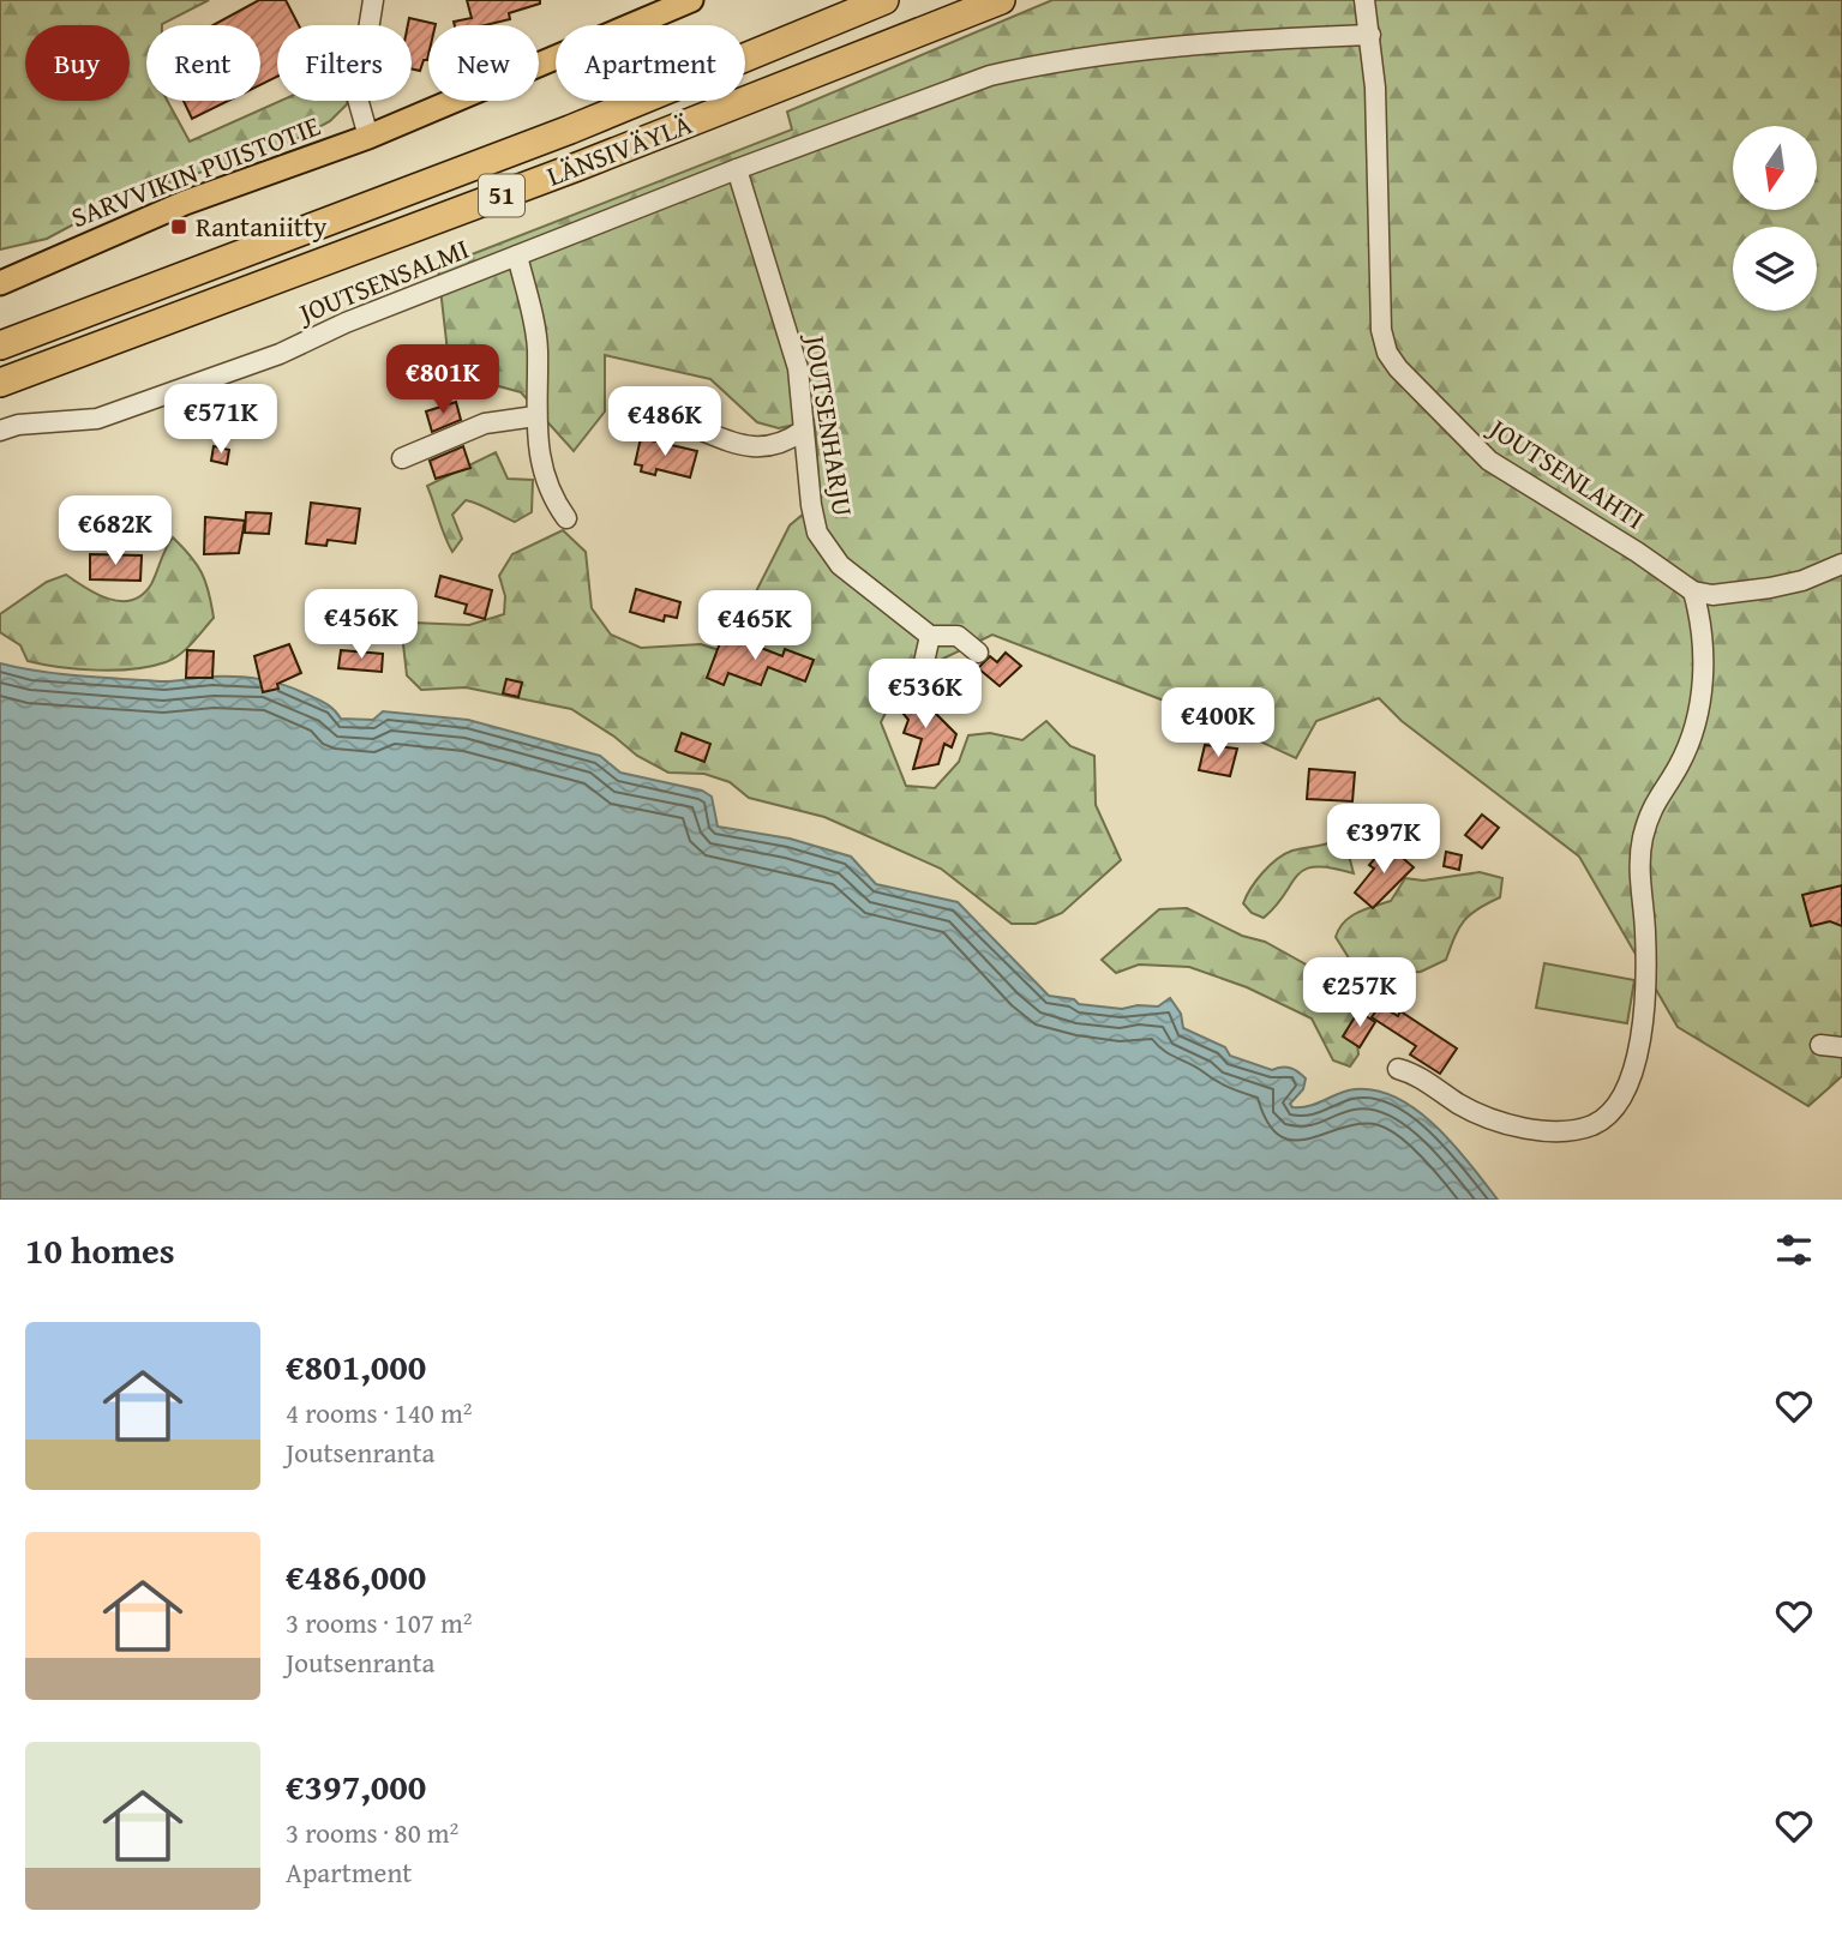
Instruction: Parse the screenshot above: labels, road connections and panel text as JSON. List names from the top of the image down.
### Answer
{
  "streets": {
    "highway": ["LÄNSIVÄYLÄ", "51"],
    "main road": ["SARVVIKIN PUISTOTIE"],
    "street": ["JOUTSENSALMI", "JOUTSENHARJU", "JOUTSENLAHTI"]
  },
  "crossings": [
    ["JOUTSENSALMI", "JOUTSENHARJU"],
    ["JOUTSENSALMI", "JOUTSENLAHTI"]
  ],
  "places": {
    "transit": ["Rantaniitty"]
  },
  "north": "bottom",
  "page": {
    "chip": [
      "Buy",
      "Rent",
      "Filters",
      "New",
      "Apartment"
    ],
    "price": [
      "€801K",
      "€571K",
      "€486K",
      "€682K",
      "€456K",
      "€465K",
      "€536K",
      "€400K",
      "€397K",
      "€257K"
    ],
    "heading": "10 homes",
    "list": [
      {
        "name": "€801,000",
        "note": "4 rooms · 140 m² · Joutsenranta"
      },
      {
        "name": "€486,000",
        "note": "3 rooms · 107 m² · Joutsenranta"
      },
      {
        "name": "€397,000",
        "note": "3 rooms · 80 m² · Apartment"
      }
    ]
  }
}
